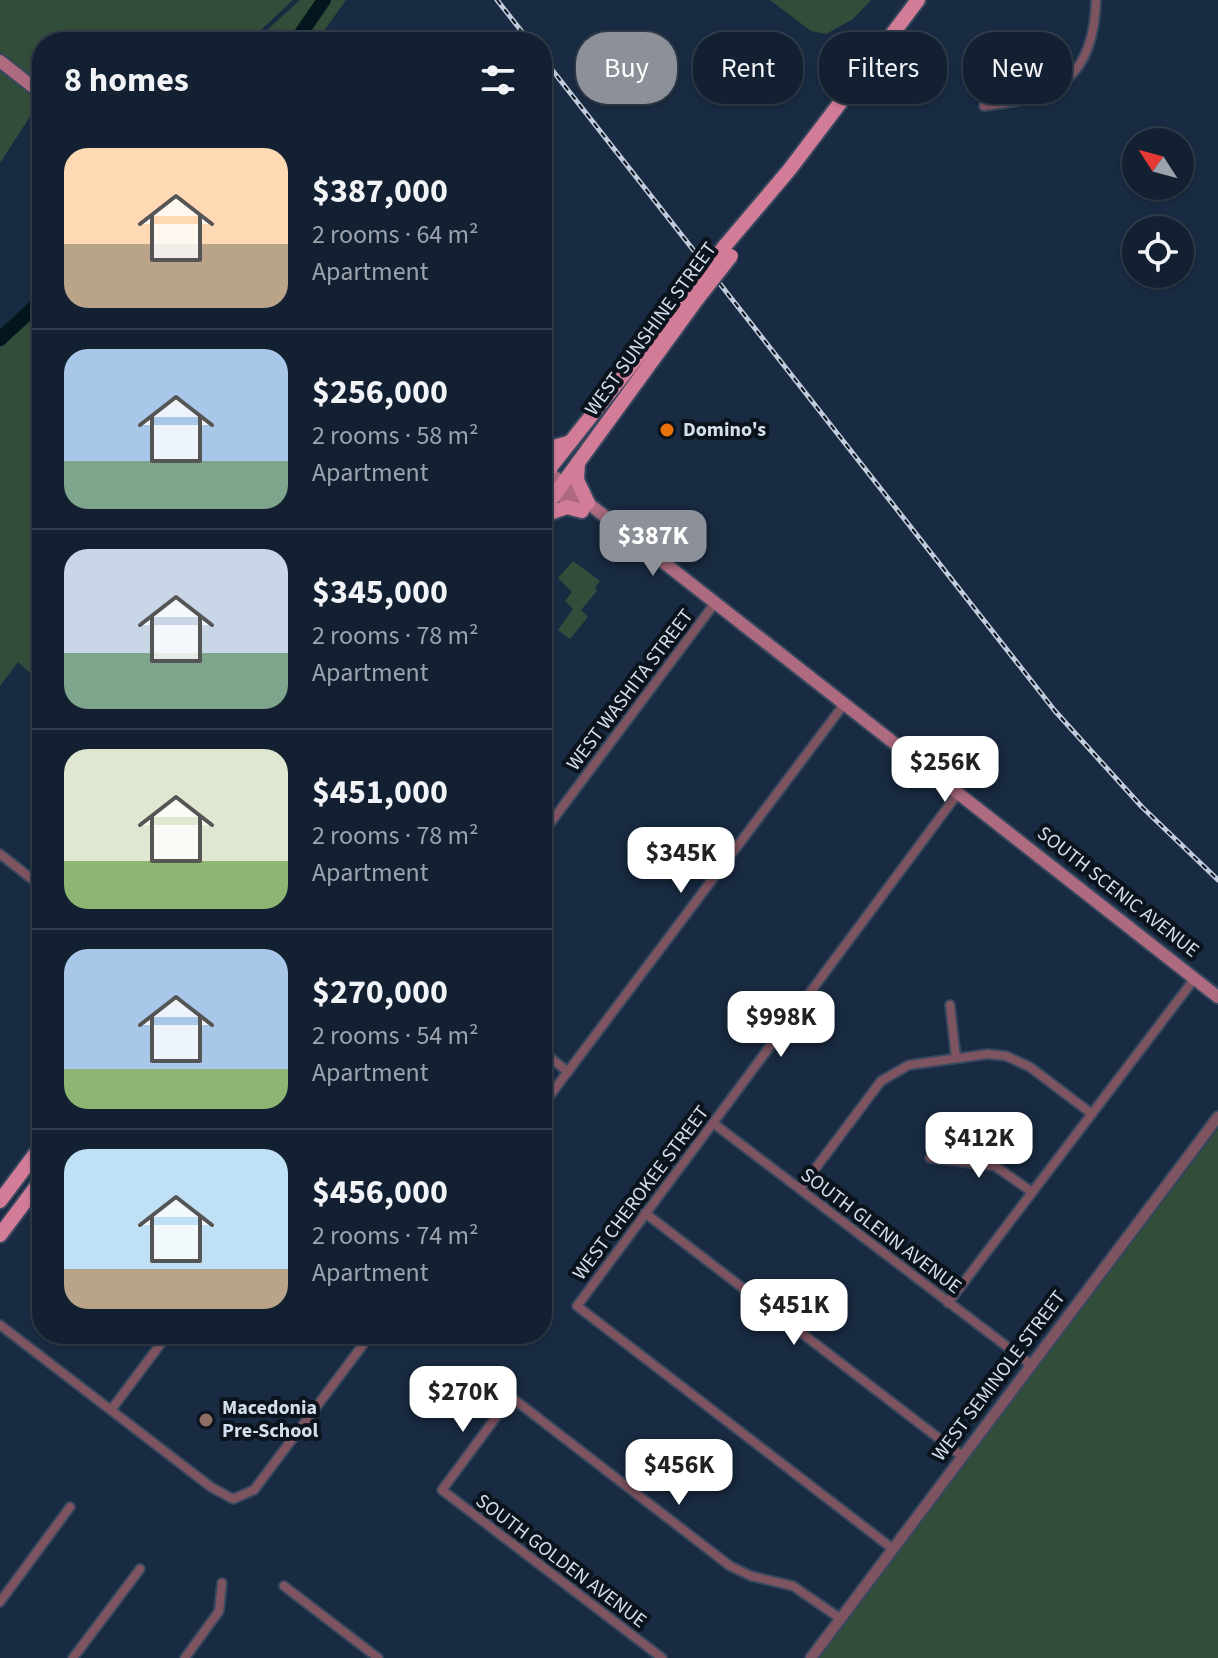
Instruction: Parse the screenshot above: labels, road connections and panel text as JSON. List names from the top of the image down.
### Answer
{
  "streets": {
    "main road": ["WEST SUNSHINE STREET", "SOUTH SCENIC AVENUE"],
    "street": [
      "WEST WASHITA STREET",
      "WEST CHEROKEE STREET",
      "SOUTH GLENN AVENUE",
      "WEST SEMINOLE STREET",
      "SOUTH GOLDEN AVENUE"
    ]
  },
  "crossings": [
    ["WEST SUNSHINE STREET", "SOUTH SCENIC AVENUE"],
    ["WEST WASHITA STREET", "SOUTH SCENIC AVENUE"],
    ["SOUTH SCENIC AVENUE", "WEST CHEROKEE STREET"],
    ["WEST CHEROKEE STREET", "SOUTH GLENN AVENUE"],
    ["WEST CHEROKEE STREET", "WEST SEMINOLE STREET"],
    ["SOUTH GLENN AVENUE", "WEST SEMINOLE STREET"],
    ["WEST SEMINOLE STREET", "SOUTH GOLDEN AVENUE"]
  ],
  "places": ["Domino's", "Macedonia Pre-School"],
  "north": "top left",
  "page": {
    "chip": [
      "Buy",
      "Rent",
      "Filters",
      "New"
    ],
    "heading": "8 homes",
    "list": [
      {
        "name": "$387,000",
        "note": "2 rooms · 64 m² · Apartment"
      },
      {
        "name": "$256,000",
        "note": "2 rooms · 58 m² · Apartment"
      },
      {
        "name": "$345,000",
        "note": "2 rooms · 78 m² · Apartment"
      },
      {
        "name": "$451,000",
        "note": "2 rooms · 78 m² · Apartment"
      },
      {
        "name": "$270,000",
        "note": "2 rooms · 54 m² · Apartment"
      },
      {
        "name": "$456,000",
        "note": "2 rooms · 74 m² · Apartment"
      }
    ],
    "price": [
      "$387K",
      "$256K",
      "$345K",
      "$998K",
      "$412K",
      "$451K",
      "$270K",
      "$456K"
    ]
  }
}
